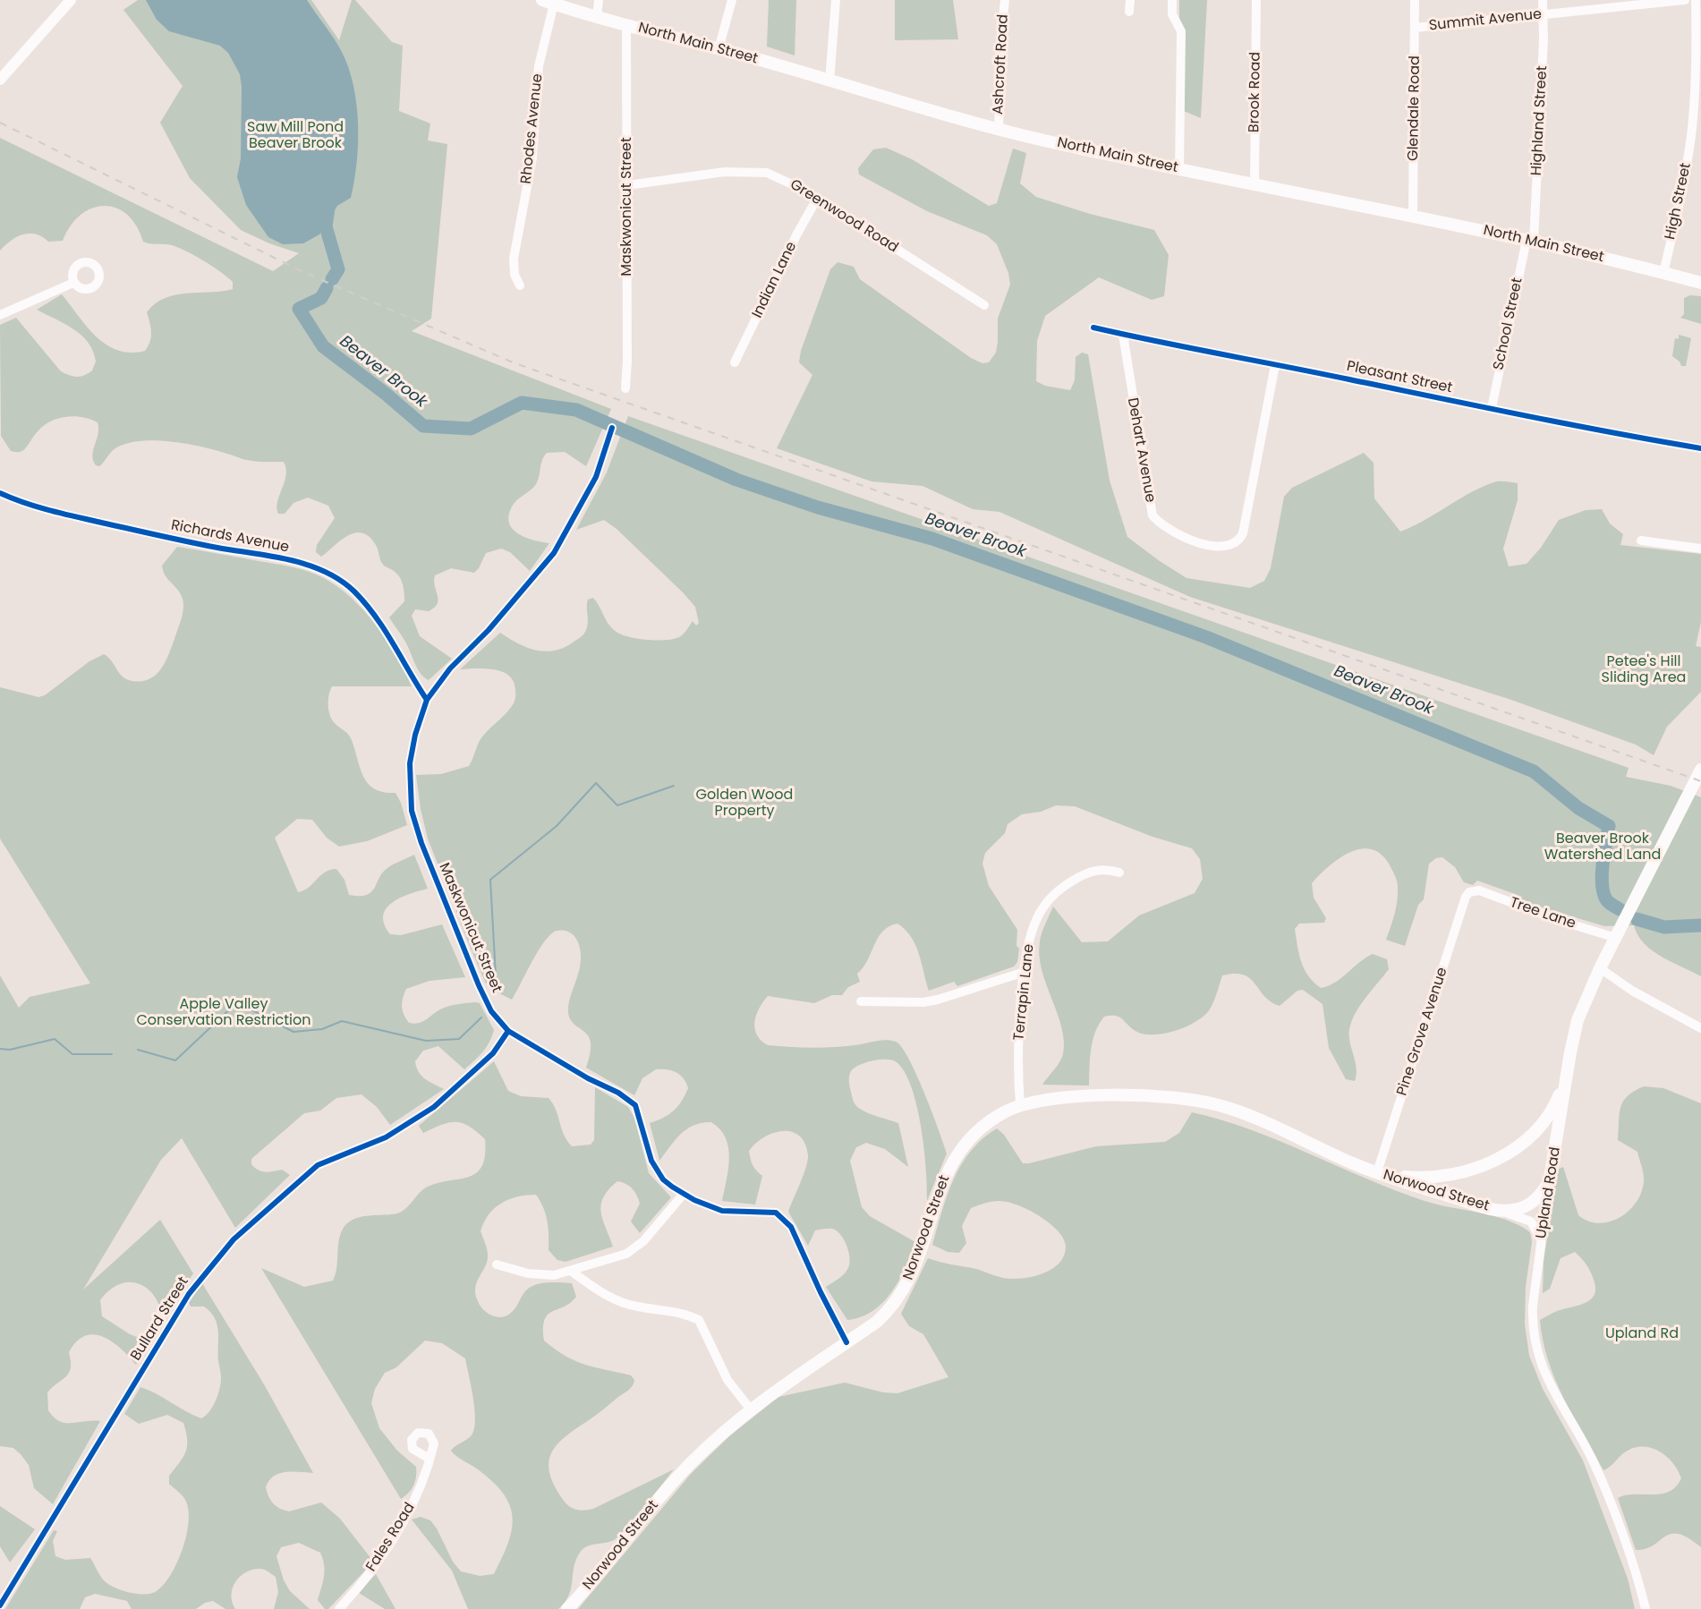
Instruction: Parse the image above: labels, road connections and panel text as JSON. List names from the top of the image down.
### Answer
{
  "streets": {
    "main road": ["North Main Street", "Norwood Street", "Upland Road"],
    "street": [
      "Summit Avenue",
      "Ashcroft Road",
      "Brook Road",
      "Glendale Road",
      "Highland Street",
      "Rhodes Avenue",
      "High Street",
      "Maskwonicut Street",
      "Greenwood Road",
      "Indian Lane",
      "School Street",
      "Pleasant Street",
      "Dehart Avenue",
      "Richards Avenue",
      "Tree Lane",
      "Terrapin Lane",
      "Pine Grove Avenue",
      "Bullard Street",
      "Fales Road"
    ]
  },
  "crossings": [
    ["Summit Avenue", "Glendale Road"],
    ["Summit Avenue", "Highland Street"],
    ["North Main Street", "Ashcroft Road"],
    ["North Main Street", "Brook Road"],
    ["North Main Street", "Glendale Road"],
    ["North Main Street", "Highland Street"],
    ["North Main Street", "Rhodes Avenue"],
    ["North Main Street", "High Street"],
    ["North Main Street", "Maskwonicut Street"],
    ["North Main Street", "School Street"],
    ["Highland Street", "School Street"],
    ["Maskwonicut Street", "Greenwood Road"],
    ["Maskwonicut Street", "Richards Avenue"],
    ["Maskwonicut Street", "Norwood Street"],
    ["Maskwonicut Street", "Bullard Street"],
    ["Greenwood Road", "Indian Lane"],
    ["School Street", "Pleasant Street"],
    ["Pleasant Street", "Dehart Avenue"],
    ["Tree Lane", "Pine Grove Avenue"],
    ["Tree Lane", "Upland Road"],
    ["Terrapin Lane", "Norwood Street"],
    ["Pine Grove Avenue", "Norwood Street"],
    ["Norwood Street", "Upland Road"]
  ],
  "water": ["Beaver Brook"],
  "parks": [
    "Saw Mill Pond Beaver Brook",
    "Petee's Hill Sliding Area",
    "Golden Wood Property",
    "Beaver Brook Watershed Land",
    "Apple Valley Conservation Restriction",
    "Upland Rd"
  ]
}
